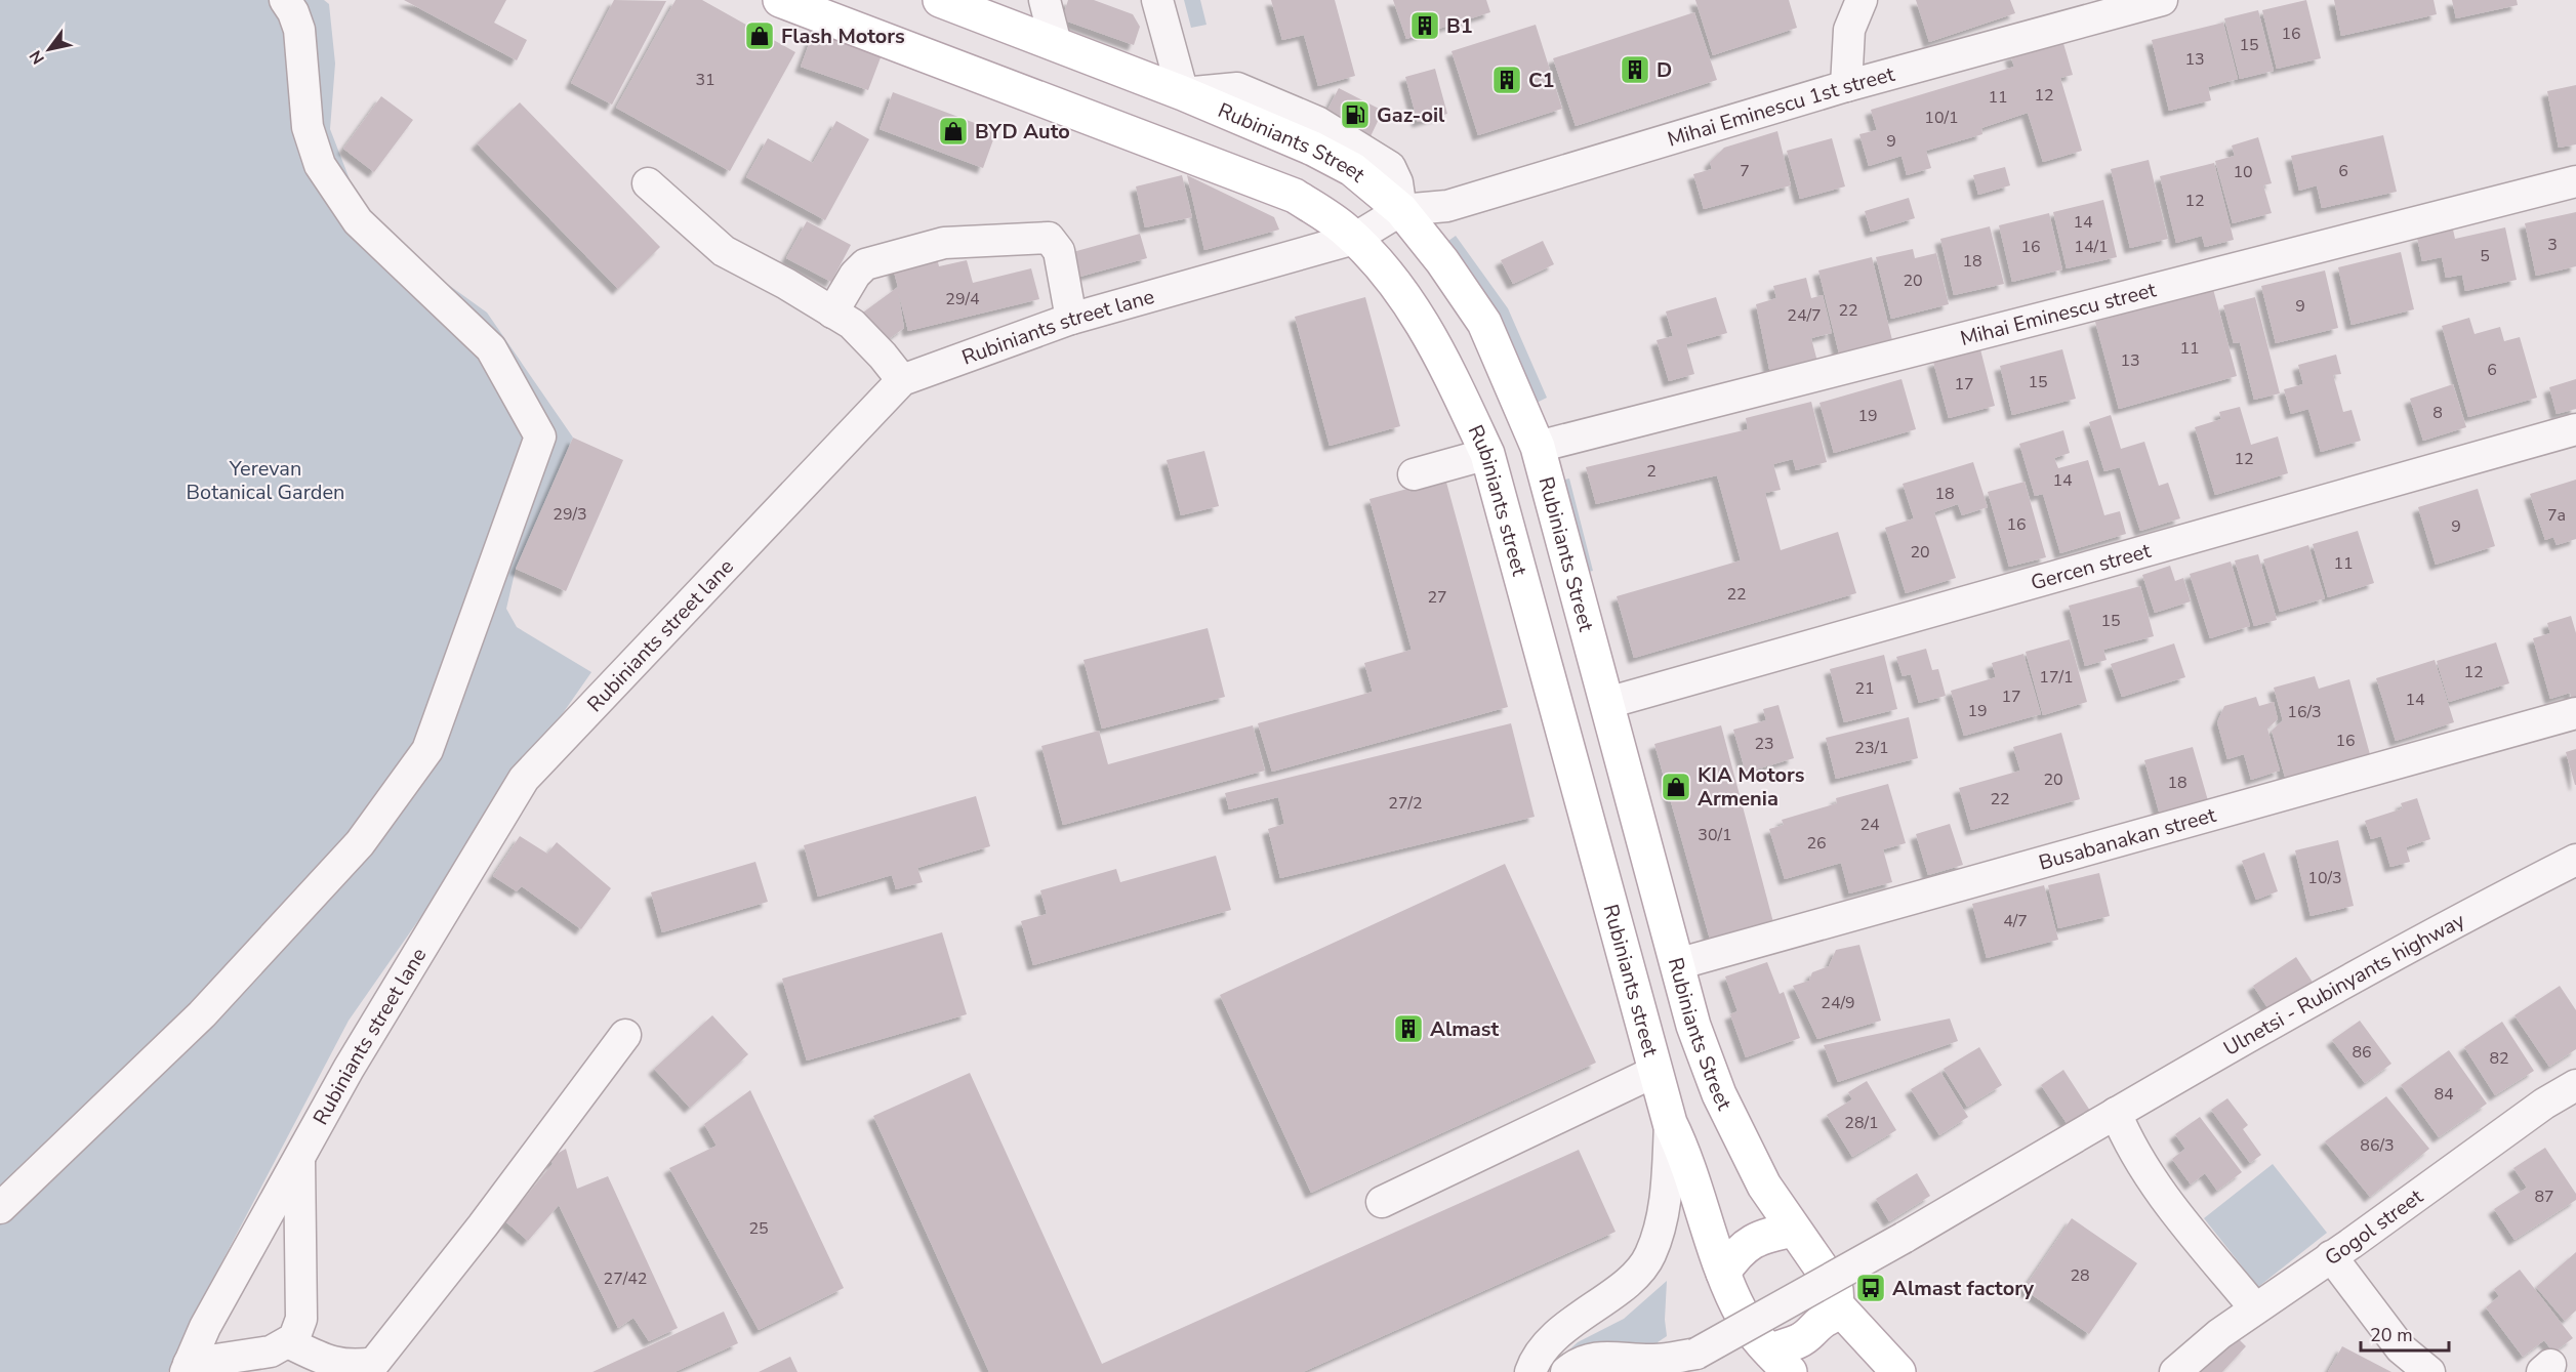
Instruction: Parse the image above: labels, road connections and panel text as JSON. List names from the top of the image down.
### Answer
{
  "streets": {
    "main road": ["Rubiniants Street", "Rubiniants street"],
    "street": [
      "Mihai Eminescu 1st street",
      "Mihai Eminescu street",
      "Rubiniants street lane",
      "Gercen street",
      "Busabanakan street",
      "Ulnetsi - Rubinyants highway",
      "Gogol street"
    ]
  },
  "crossings": [
    ["Mihai Eminescu 1st street", "Rubiniants Street"],
    ["Mihai Eminescu 1st street", "Rubiniants street lane"],
    ["Rubiniants Street", "Mihai Eminescu street"],
    ["Rubiniants Street", "Rubiniants street lane"],
    ["Rubiniants Street", "Gercen street"],
    ["Rubiniants Street", "Busabanakan street"],
    ["Rubiniants street lane", "Rubiniants street"]
  ],
  "parks": ["Yerevan Botanical Garden"],
  "places": {
    "building": [
      "B1",
      "D",
      "C1",
      "Almast"
    ],
    "shop": ["Flash Motors", "BYD Auto", "KIA Motors Armenia"],
    "fuel station": ["Gaz-oil"],
    "bus stop": ["Almast factory"]
  },
  "house_numbers": [
    "16",
    "15",
    "13",
    "31",
    "12",
    "11",
    "10/1",
    "9",
    "7",
    "6",
    "10",
    "12",
    "14",
    "3",
    "16",
    "14/1",
    "5",
    "18",
    "20",
    "29/4",
    "9",
    "22",
    "24/7",
    "11",
    "13",
    "6",
    "15",
    "17",
    "8",
    "19",
    "12",
    "2",
    "14",
    "18",
    "29/3",
    "7a",
    "16",
    "9",
    "20",
    "11",
    "22",
    "27",
    "15",
    "12",
    "17/1",
    "21",
    "17",
    "14",
    "19",
    "16/3",
    "16",
    "23",
    "23/1",
    "20",
    "18",
    "22",
    "27/2",
    "24",
    "30/1",
    "26",
    "10/3",
    "4/7",
    "24/9",
    "86",
    "82",
    "84",
    "28/1",
    "86/3",
    "87",
    "25",
    "28",
    "27/42"
  ],
  "scale_bar": "20 m",
  "north": "bottom left"
}
